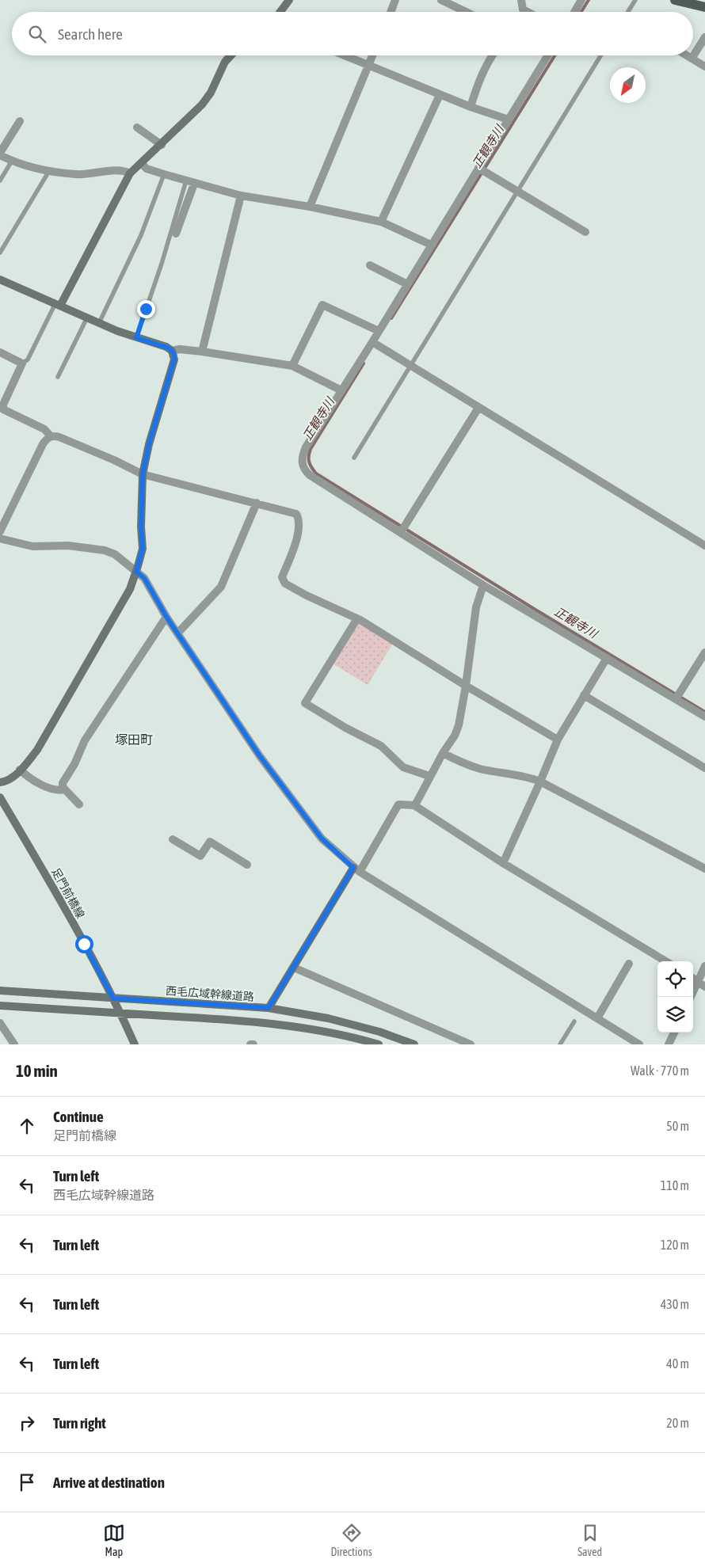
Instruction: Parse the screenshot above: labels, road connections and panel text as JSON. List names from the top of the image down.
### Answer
{
  "streets": {
    "street": ["足門前橋線", "西毛広域幹線道路"]
  },
  "crossings": [
    ["足門前橋線", "西毛広域幹線道路"]
  ],
  "districts": ["塚田町"],
  "water": ["正観寺川"],
  "north": "bottom left",
  "page": {
    "search": "Search here",
    "heading": ["10 min", "Walk · 770 m"],
    "list": [
      ["Continue", "足門前橋線", "50 m"],
      ["Turn left", "西毛広域幹線道路", "110 m"],
      ["Turn left", "120 m"],
      ["Turn left", "430 m"],
      ["Turn left", "40 m"],
      ["Turn right", "20 m"],
      "Arrive at destination"
    ],
    "nav": ["Map", "Directions", "Saved"]
  }
}
